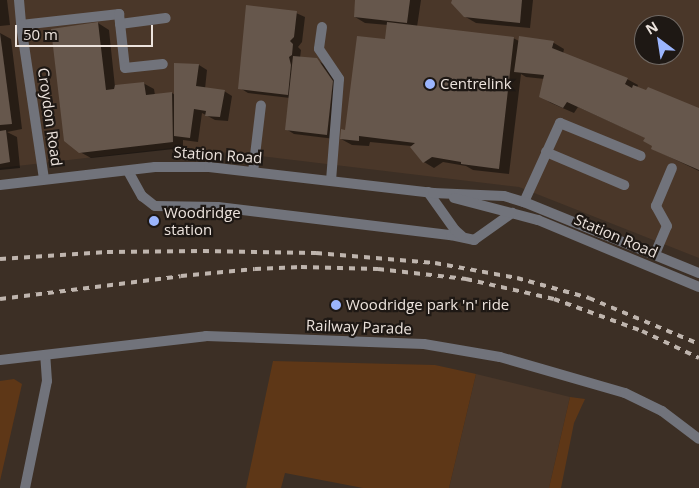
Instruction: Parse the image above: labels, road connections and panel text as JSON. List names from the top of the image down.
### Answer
{
  "streets": {
    "street": ["Croydon Road", "Station Road", "Railway Parade"]
  },
  "crossings": [
    ["Croydon Road", "Station Road"]
  ],
  "places": ["Centrelink", "Woodridge station", "Woodridge park 'n' ride"],
  "scale_bar": "50 m",
  "north": "top left"
}
